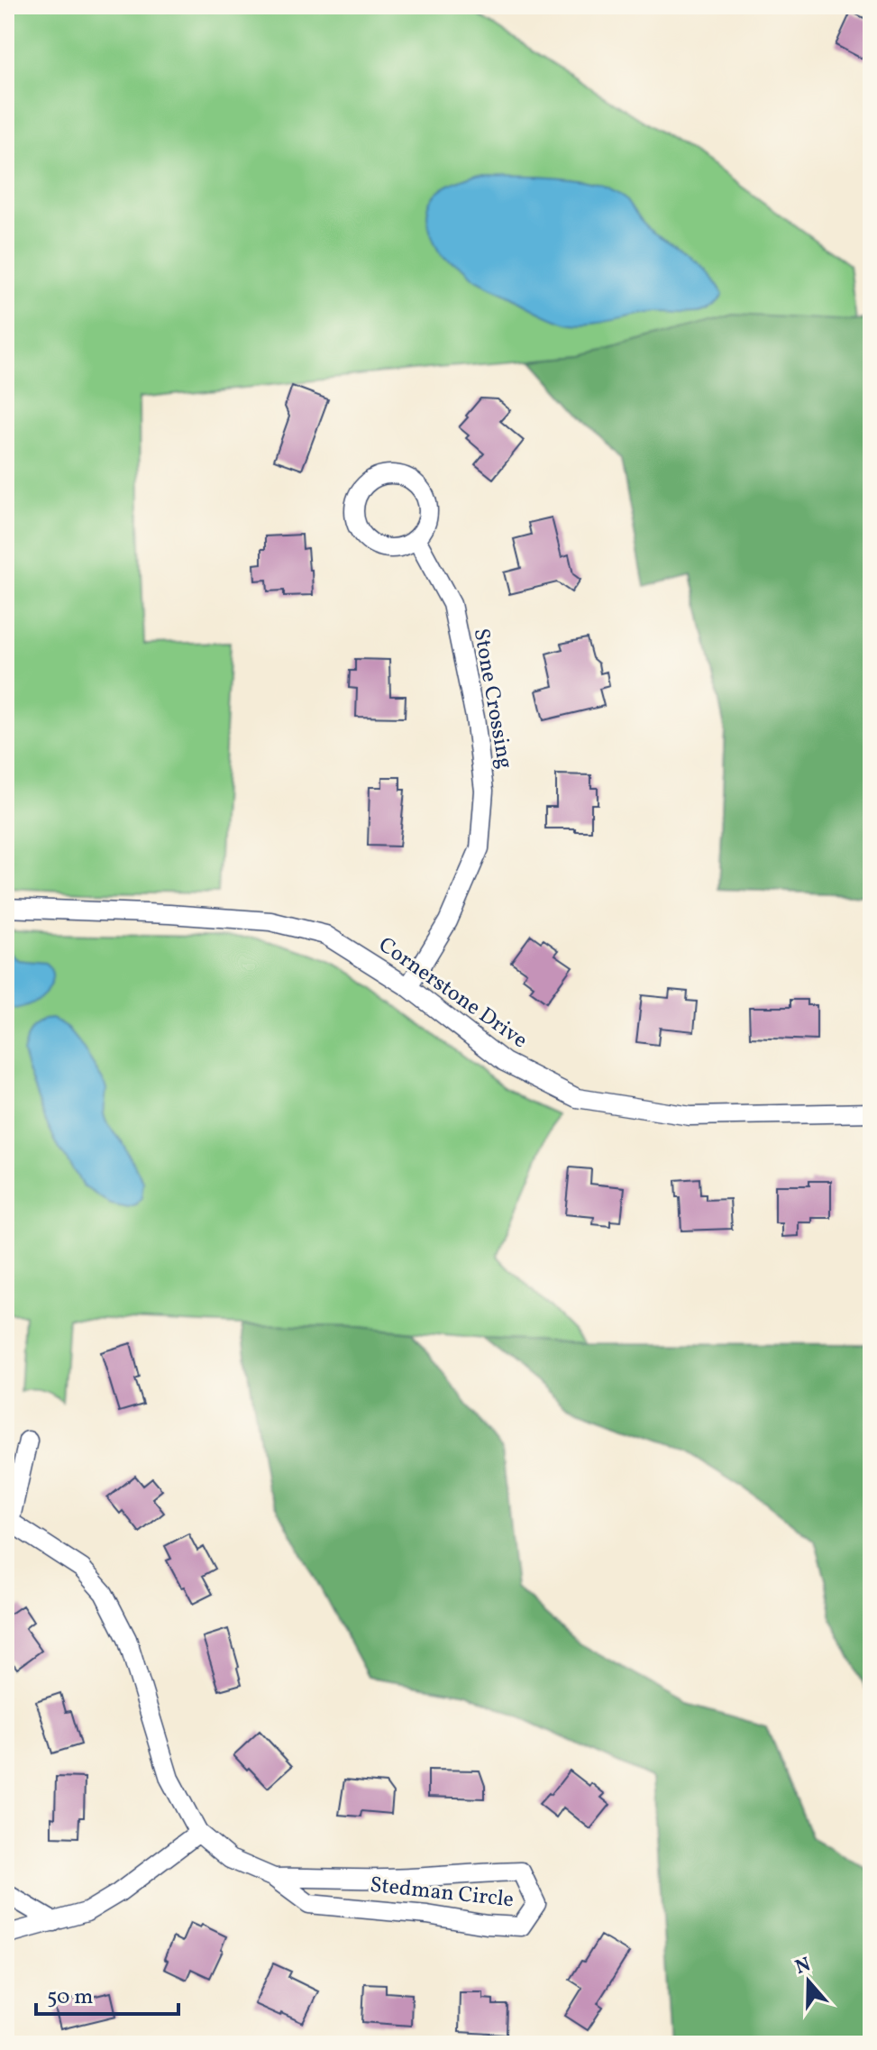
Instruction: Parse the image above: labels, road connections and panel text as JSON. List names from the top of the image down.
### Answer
{
  "streets": {
    "street": ["Stone Crossing", "Cornerstone Drive", "Stedman Circle"]
  },
  "crossings": [
    ["Stone Crossing", "Cornerstone Drive"]
  ],
  "scale_bar": "50 m",
  "north": "top"
}
